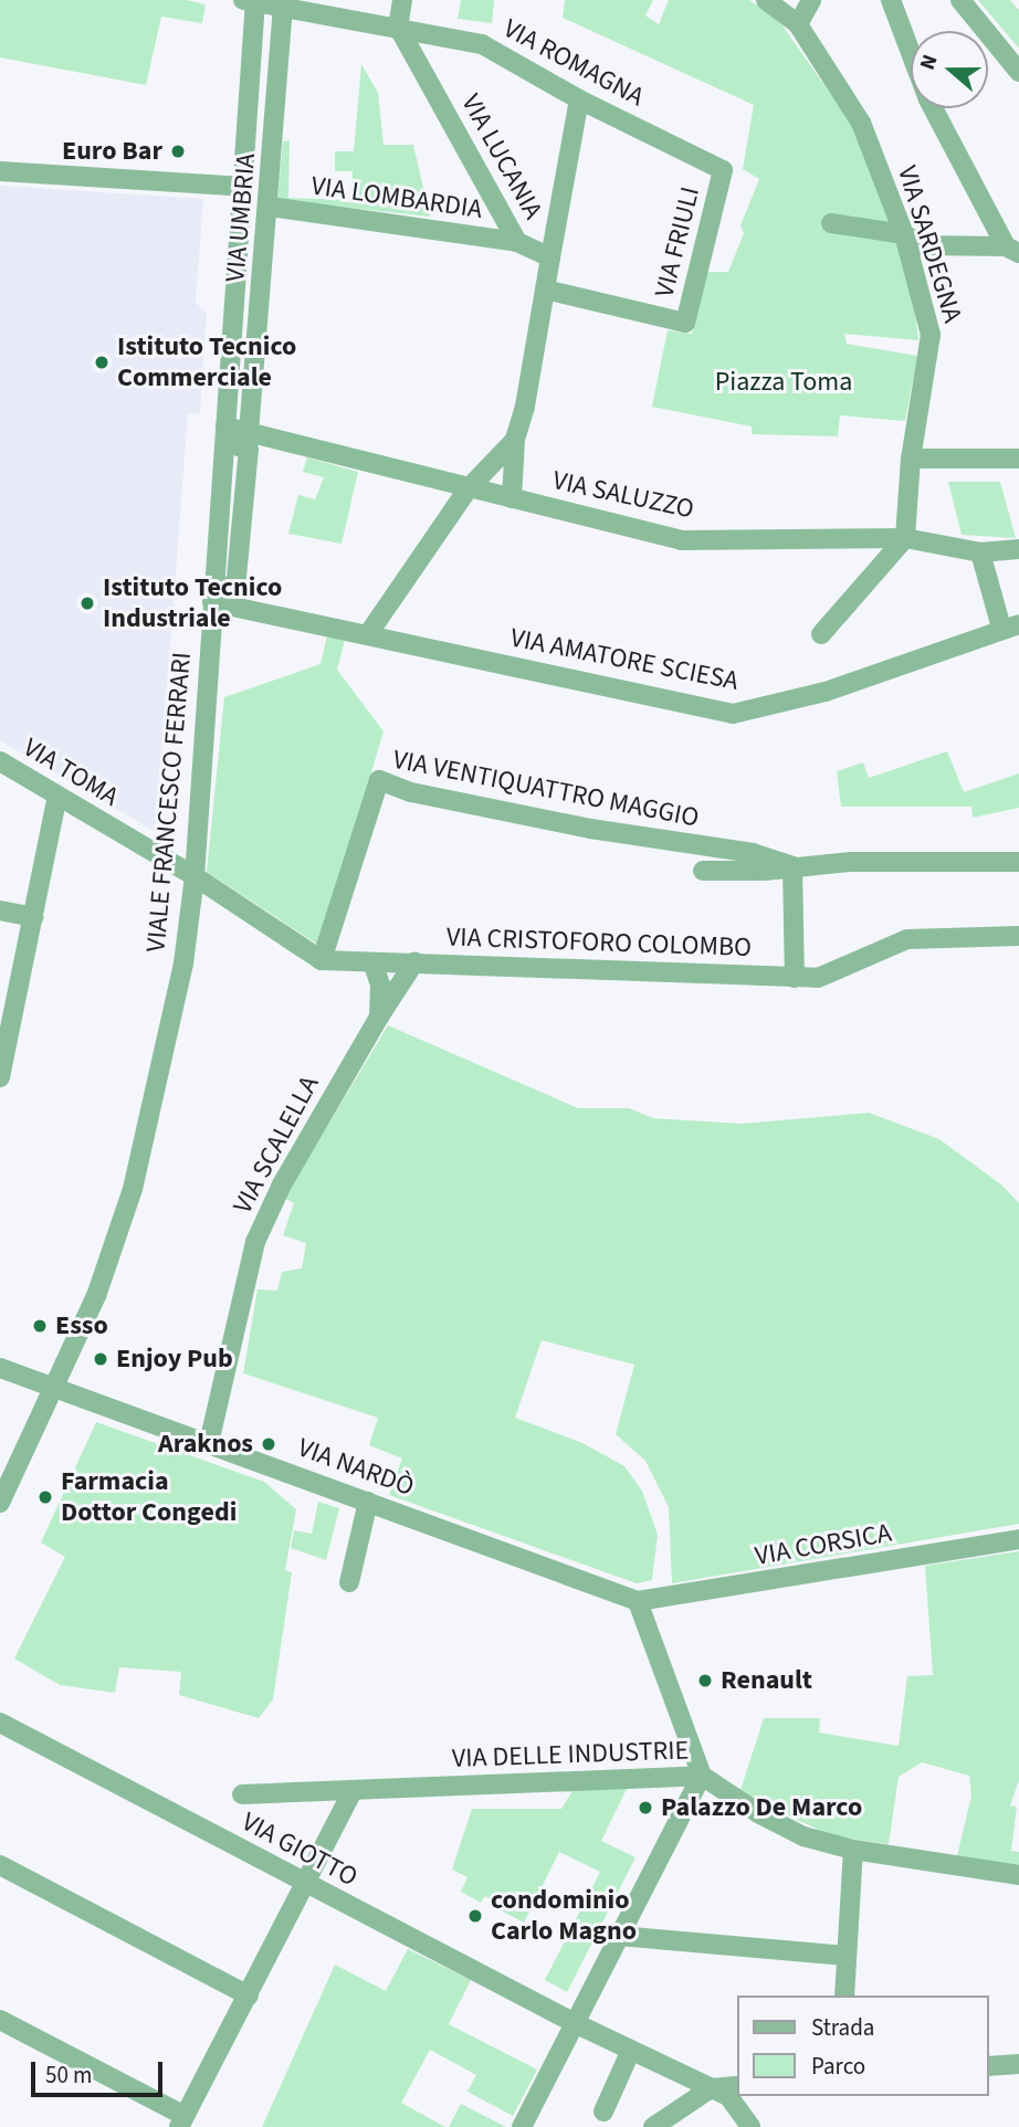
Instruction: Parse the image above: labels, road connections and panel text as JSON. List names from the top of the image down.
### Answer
{
  "streets": {
    "street": [
      "VIA ROMAGNA",
      "VIA LUCANIA",
      "VIA LOMBARDIA",
      "VIA UMBRIA",
      "VIA FRIULI",
      "VIA SARDEGNA",
      "VIA SALUZZO",
      "VIA AMATORE SCIESA",
      "VIA TOMA",
      "VIA VENTIQUATTRO MAGGIO",
      "VIALE FRANCESCO FERRARI",
      "VIA CRISTOFORO COLOMBO",
      "VIA SCALELLA",
      "VIA NARDÒ",
      "VIA CORSICA",
      "VIA DELLE INDUSTRIE",
      "VIA GIOTTO"
    ]
  },
  "crossings": [
    ["VIA ROMAGNA", "VIA LUCANIA"],
    ["VIA ROMAGNA", "VIA UMBRIA"],
    ["VIA ROMAGNA", "VIA FRIULI"],
    ["VIA ROMAGNA", "VIALE FRANCESCO FERRARI"],
    ["VIA LUCANIA", "VIA LOMBARDIA"],
    ["VIA LOMBARDIA", "VIA UMBRIA"],
    ["VIA UMBRIA", "VIA SALUZZO"],
    ["VIA SARDEGNA", "VIA SALUZZO"],
    ["VIA SALUZZO", "VIALE FRANCESCO FERRARI"],
    ["VIA AMATORE SCIESA", "VIALE FRANCESCO FERRARI"],
    ["VIA TOMA", "VIALE FRANCESCO FERRARI"],
    ["VIA VENTIQUATTRO MAGGIO", "VIA CRISTOFORO COLOMBO"],
    ["VIALE FRANCESCO FERRARI", "VIA NARDÒ"],
    ["VIA CRISTOFORO COLOMBO", "VIA SCALELLA"],
    ["VIA SCALELLA", "VIA NARDÒ"],
    ["VIA NARDÒ", "VIA CORSICA"]
  ],
  "parks": ["Piazza Toma"],
  "places": [
    "Euro Bar",
    "Istituto Tecnico Commerciale",
    "Istituto Tecnico Industriale",
    "Esso",
    "Enjoy Pub",
    "Araknos",
    "Farmacia Dottor Congedi",
    "Renault",
    "Palazzo De Marco",
    "condominio Carlo Magno"
  ],
  "legend": ["Strada", "Parco"],
  "scale_bar": "50 m",
  "north": "left"
}
